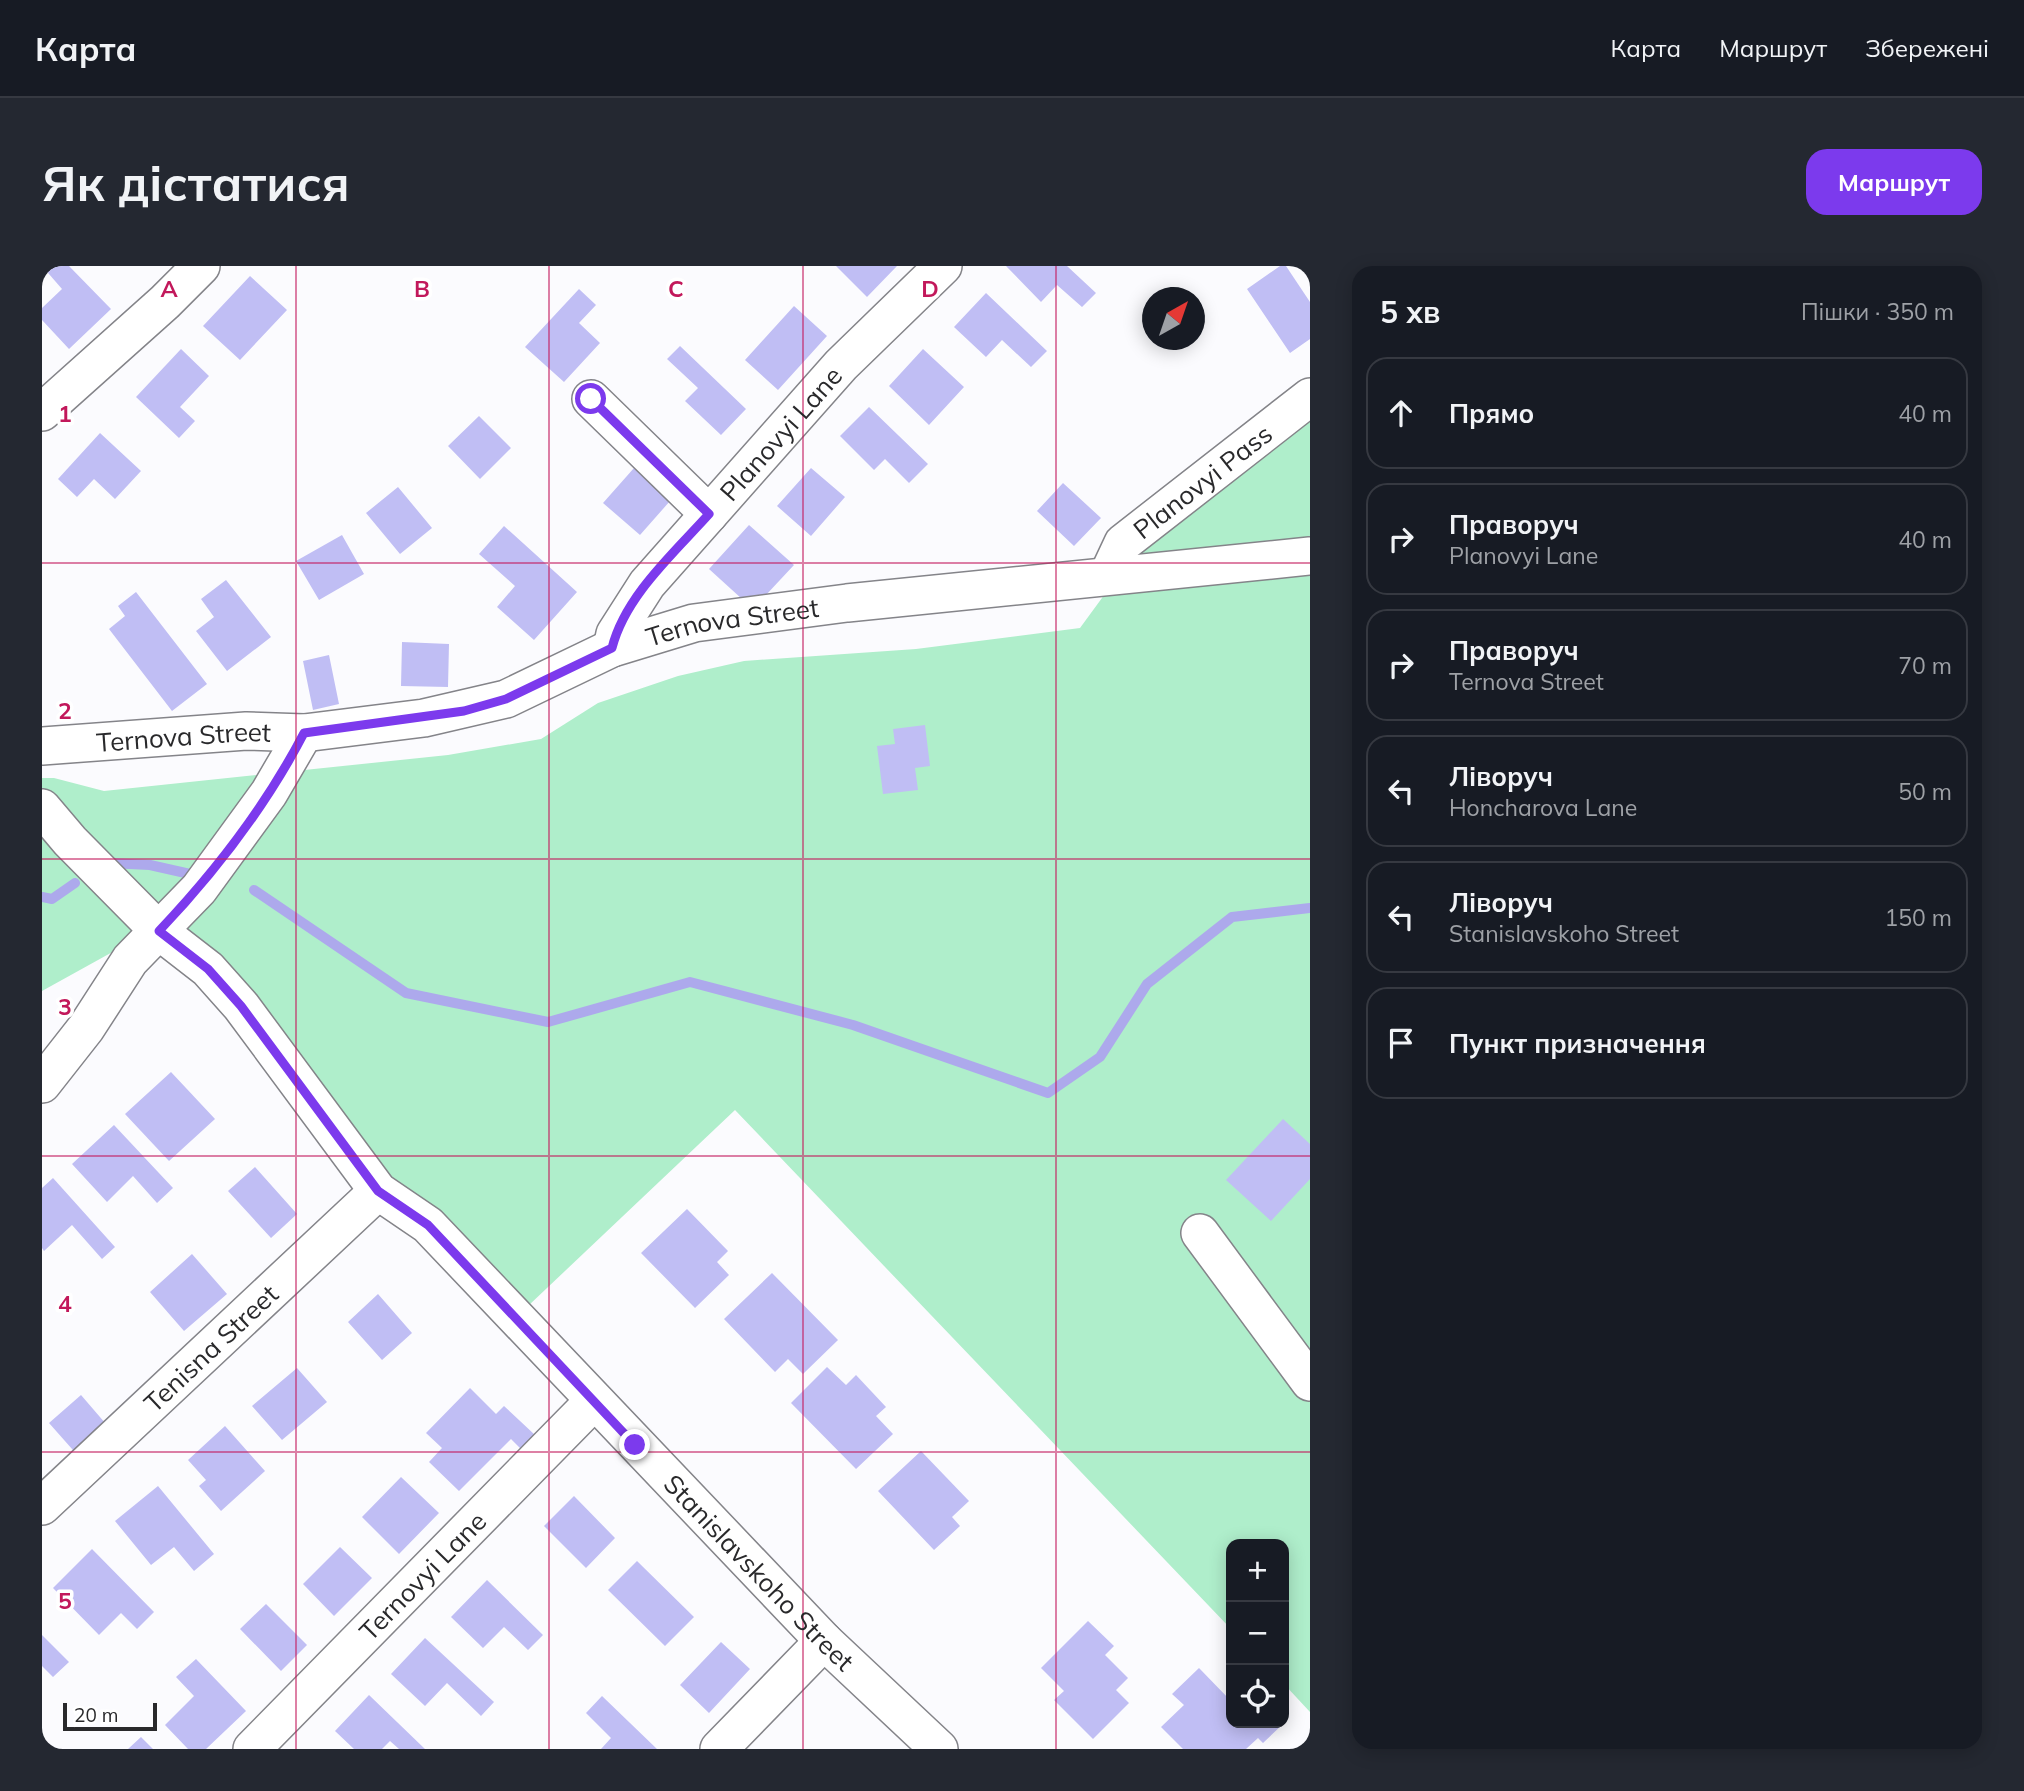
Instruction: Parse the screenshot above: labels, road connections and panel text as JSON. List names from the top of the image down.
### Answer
{
  "streets": {
    "street": [
      "Planovyi Lane",
      "Planovyi Pass",
      "Ternova Street",
      "Tenisna Street",
      "Stanislavskoho Street",
      "Ternovyi Lane"
    ]
  },
  "crossings": [
    ["Planovyi Lane", "Ternova Street"],
    ["Planovyi Pass", "Ternova Street"],
    ["Tenisna Street", "Stanislavskoho Street"],
    ["Stanislavskoho Street", "Ternovyi Lane"]
  ],
  "scale_bar": "20 m",
  "north": "top right",
  "page": {
    "header": "Карта",
    "nav": ["Карта", "Маршрут", "Збережені"],
    "buttons": "Маршрут",
    "title": "Як дістатися",
    "heading": ["5 хв", "Пішки · 350 m"],
    "list": [
      ["Прямо", "40 m"],
      ["Праворуч", "Planovyi Lane", "40 m"],
      ["Праворуч", "Ternova Street", "70 m"],
      ["Ліворуч", "Honcharova Lane", "50 m"],
      ["Ліворуч", "Stanislavskoho Street", "150 m"],
      "Пункт призначення"
    ],
    "map_buttons": ["+", "−"],
    "scale": "20 m"
  },
  "grid": {
    "columns": [
      "A",
      "B",
      "C",
      "D"
    ],
    "rows": [
      "1",
      "2",
      "3",
      "4",
      "5"
    ]
  }
}
